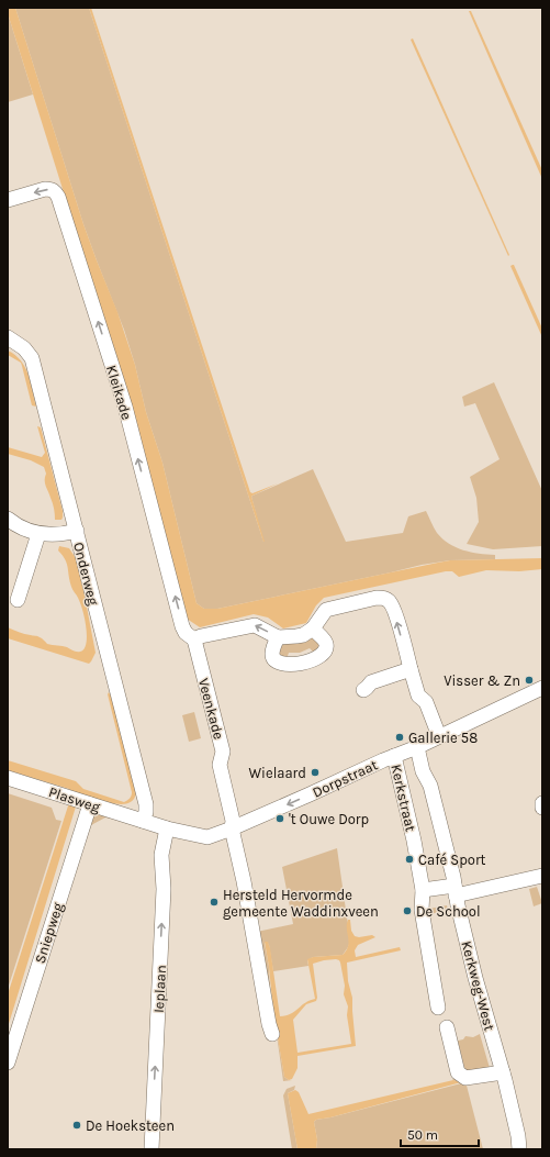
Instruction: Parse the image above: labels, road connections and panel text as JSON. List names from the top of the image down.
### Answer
{
  "streets": {
    "street": [
      "Kleikade",
      "Onderweg",
      "Veenkade",
      "Dorpstraat",
      "Kerkstraat",
      "Plasweg",
      "Sniepweg",
      "Kerkweg-West",
      "Ieplaan"
    ]
  },
  "crossings": [
    ["Kleikade", "Veenkade"],
    ["Onderweg", "Dorpstraat"],
    ["Onderweg", "Plasweg"],
    ["Veenkade", "Dorpstraat"],
    ["Dorpstraat", "Kerkstraat"],
    ["Dorpstraat", "Plasweg"],
    ["Dorpstraat", "Kerkweg-West"],
    ["Dorpstraat", "Ieplaan"],
    ["Plasweg", "Sniepweg"]
  ],
  "one_way": ["Kleikade", "Dorpstraat", "Ieplaan"],
  "places": [
    "Visser & Zn",
    "Gallerie 58",
    "Wielaard",
    "'t Ouwe Dorp",
    "Café Sport",
    "Hersteld Hervormde gemeente Waddinxveen",
    "De School",
    "De Hoeksteen"
  ],
  "scale_bar": "50 m"
}
